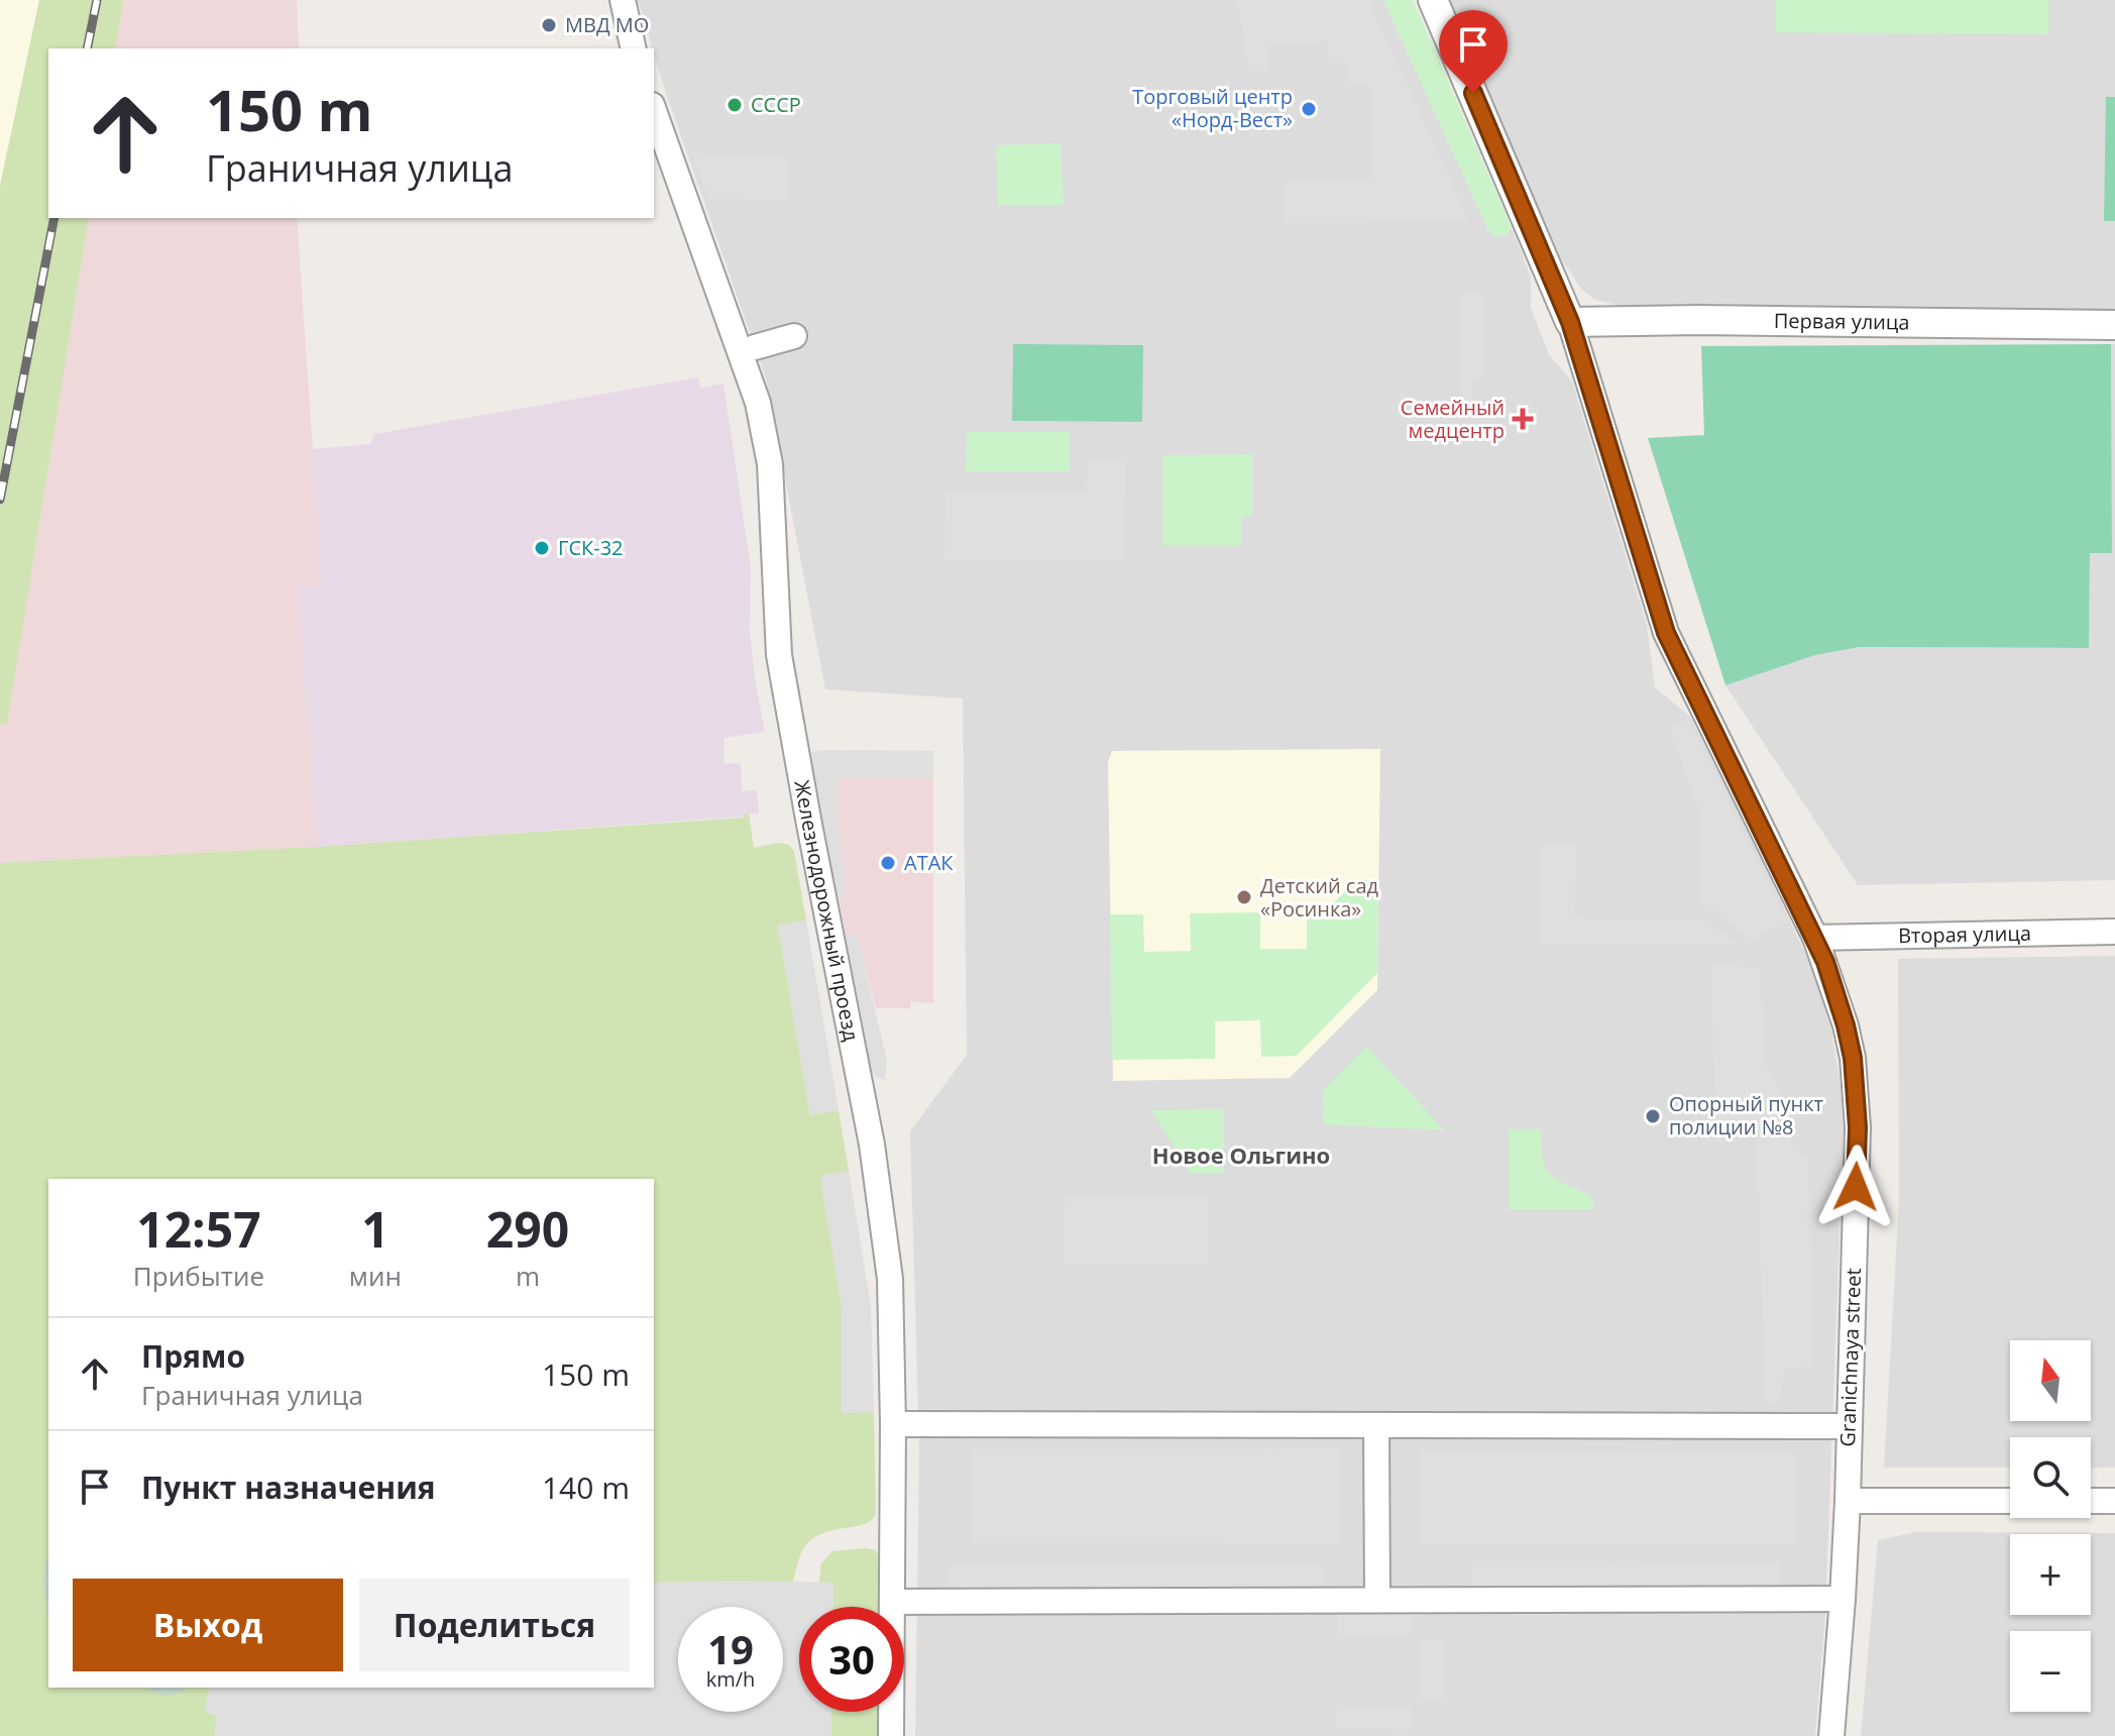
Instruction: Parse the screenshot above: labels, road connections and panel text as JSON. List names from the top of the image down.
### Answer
{
  "streets": {
    "street": [
      "Первая улица",
      "Железнодорожный проезд",
      "Вторая улица",
      "Granichnaya street"
    ]
  },
  "crossings": [
    ["Первая улица", "Granichnaya street"],
    ["Вторая улица", "Granichnaya street"]
  ],
  "districts": ["Новое Ольгино"],
  "places": {
    "other": [
      "МВД МО",
      "СССР",
      "Торговый центр «Норд-Вест»",
      "ГСК-32",
      "АТАК",
      "Детский сад «Росинка»",
      "Опорный пункт полиции №8"
    ],
    "health": ["Семейный медцентр"]
  },
  "north": "top",
  "page": {
    "turn": ["150 m", "Граничная улица"],
    "eta": [
      "12:57",
      "Прибытие",
      "1",
      "мин",
      "290",
      "m"
    ],
    "list": [
      {
        "name": "Прямо",
        "note": "Граничная улица",
        "value": "150 m"
      },
      {
        "name": "Пункт назначения",
        "value": "140 m"
      }
    ],
    "map_buttons": ["+", "−"],
    "buttons": ["Выход", "Поделиться"],
    "speed": "19 km/h",
    "limit": "30"
  }
}
